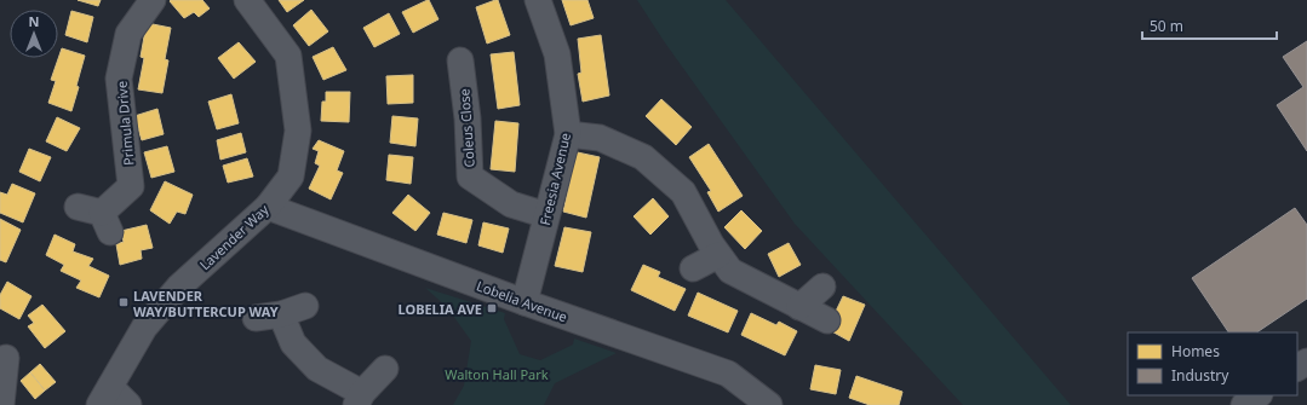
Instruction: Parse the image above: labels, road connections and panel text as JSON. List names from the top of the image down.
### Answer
{
  "streets": {
    "street": [
      "Primula Drive",
      "Coleus Close",
      "Freesia Avenue",
      "Lavender Way",
      "Lobelia Avenue"
    ]
  },
  "crossings": [
    ["Coleus Close", "Freesia Avenue"],
    ["Freesia Avenue", "Lobelia Avenue"],
    ["Lavender Way", "Lobelia Avenue"]
  ],
  "parks": ["Walton Hall Park"],
  "places": {
    "transit": ["LAVENDER WAY/BUTTERCUP WAY", "LOBELIA AVE"]
  },
  "legend": ["Homes", "Industry"],
  "scale_bar": "50 m",
  "north": "top"
}
